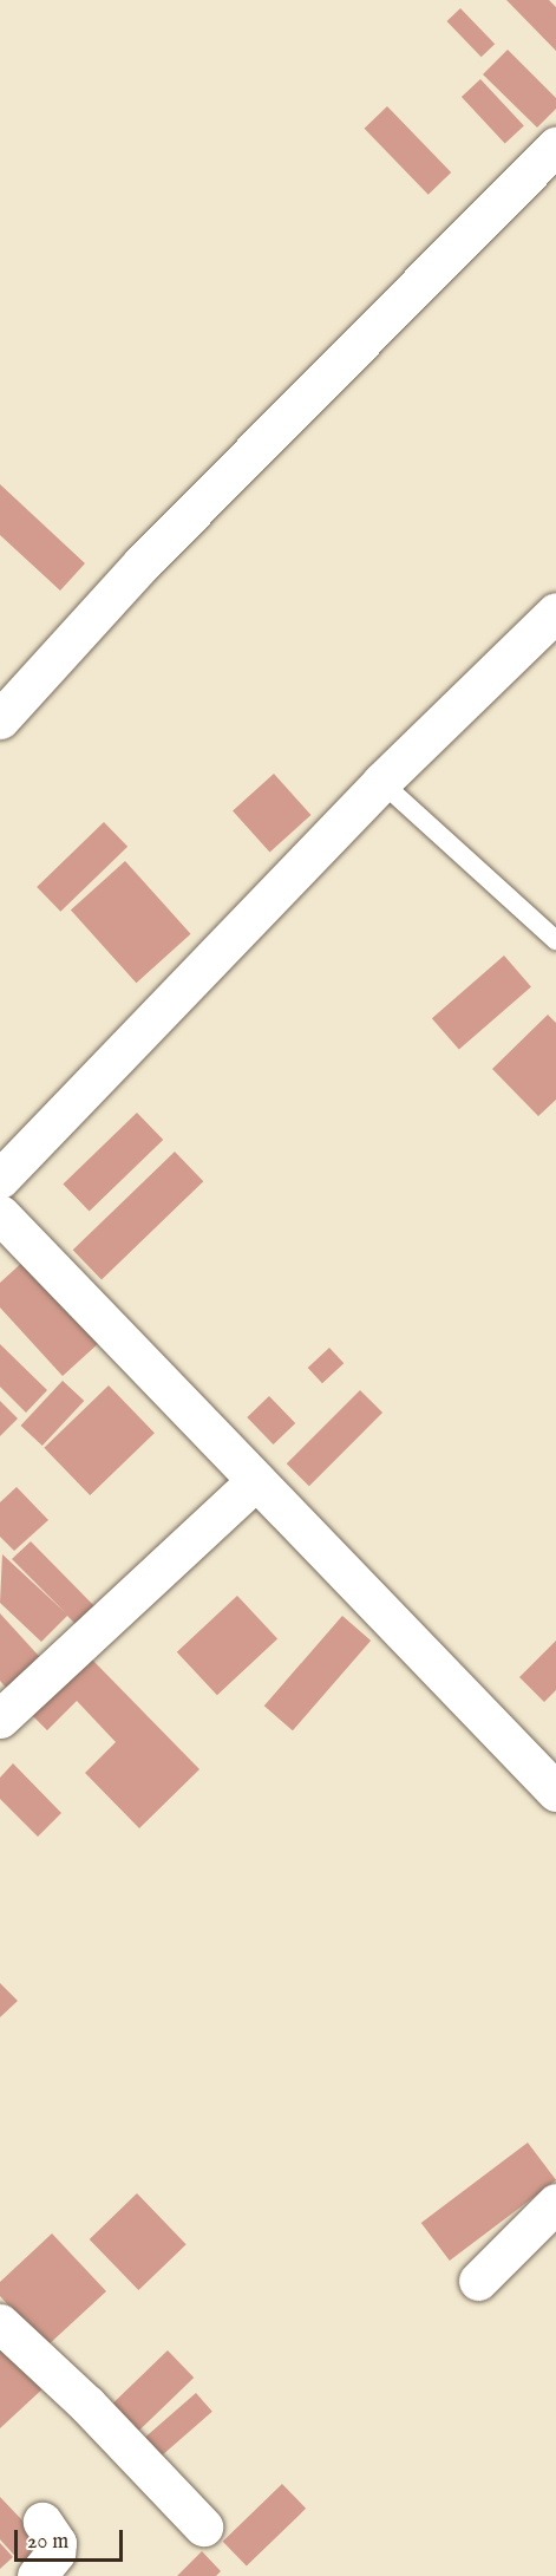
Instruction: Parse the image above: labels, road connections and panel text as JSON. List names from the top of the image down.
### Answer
{
  "scale_bar": "20 m"
}
